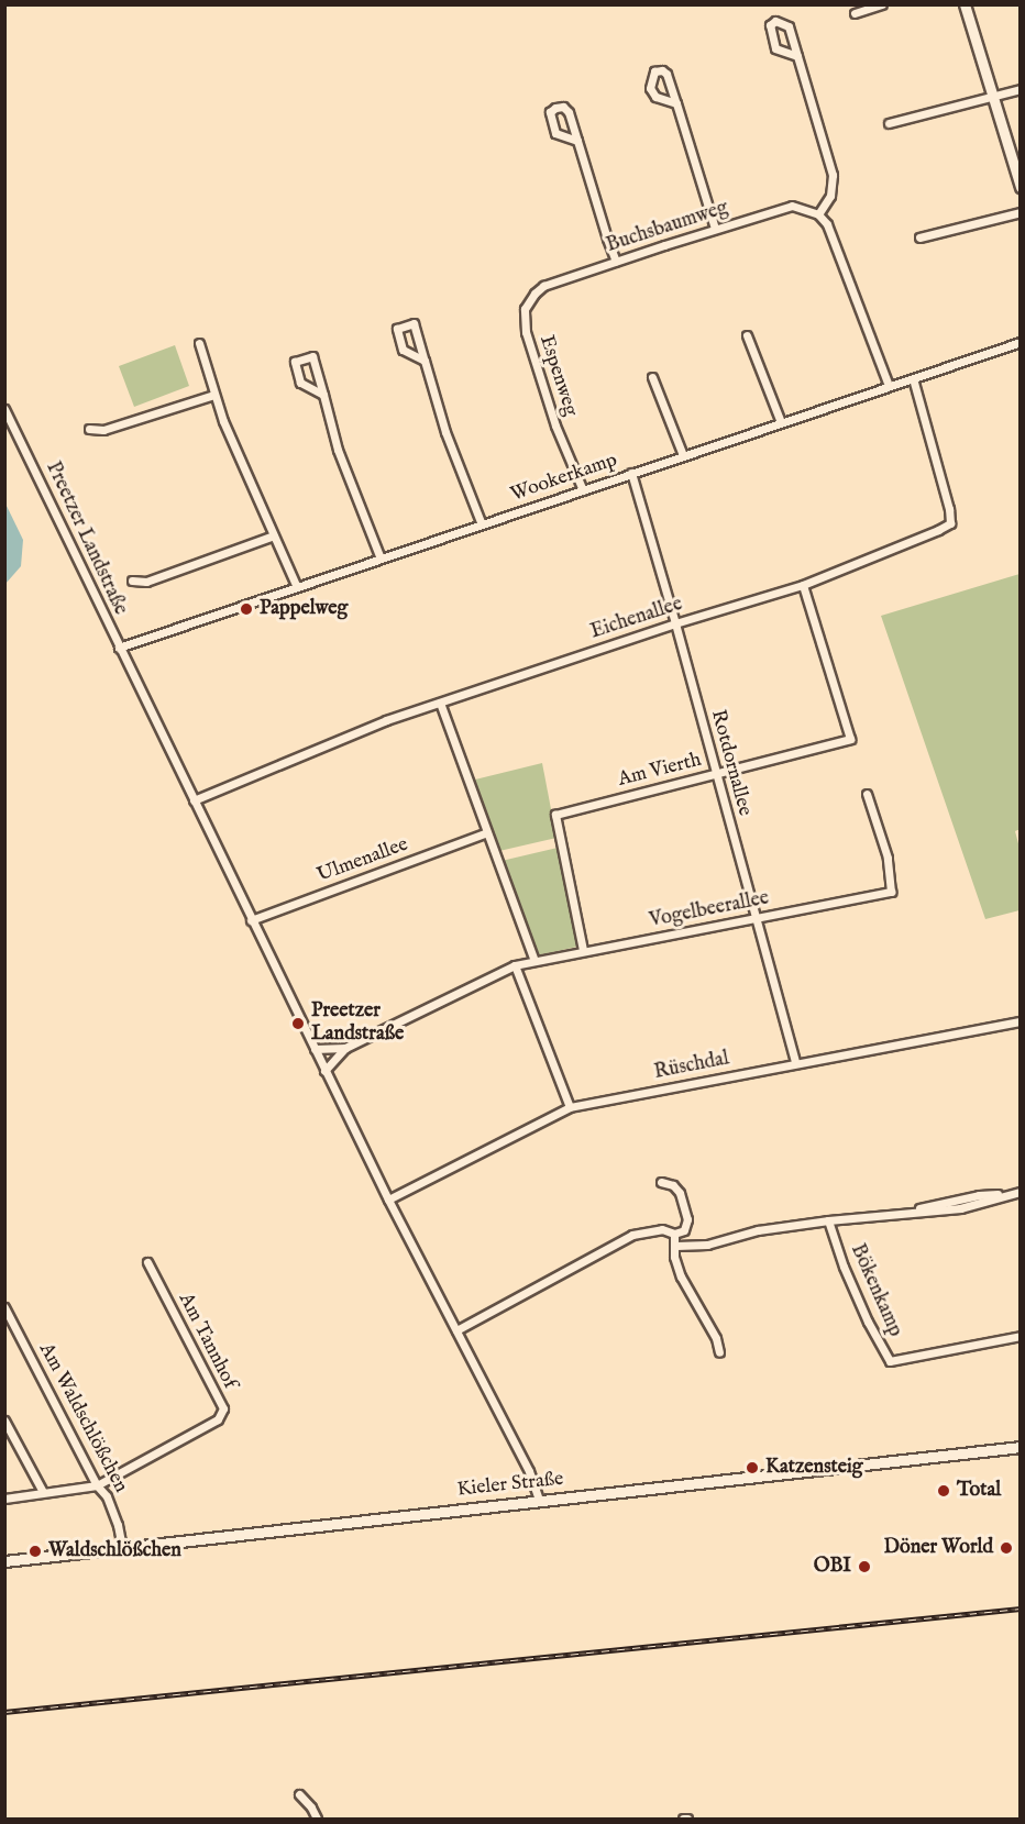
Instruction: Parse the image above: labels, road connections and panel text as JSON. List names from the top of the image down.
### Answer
{
  "streets": {
    "main road": ["Kieler Straße"],
    "street": [
      "Buchsbaumweg",
      "Espenweg",
      "Wookerkamp",
      "Preetzer Landstraße",
      "Eichenallee",
      "Rotdornallee",
      "Am Vierth",
      "Ulmenallee",
      "Vogelbeerallee",
      "Rüschdal",
      "Bökenkamp",
      "Am Tannhof",
      "Am Waldschlößchen"
    ]
  },
  "crossings": [
    ["Buchsbaumweg", "Espenweg"],
    ["Espenweg", "Wookerkamp"],
    ["Wookerkamp", "Preetzer Landstraße"],
    ["Wookerkamp", "Eichenallee"],
    ["Wookerkamp", "Rotdornallee"],
    ["Preetzer Landstraße", "Eichenallee"],
    ["Preetzer Landstraße", "Ulmenallee"],
    ["Preetzer Landstraße", "Rüschdal"],
    ["Preetzer Landstraße", "Kieler Straße"],
    ["Eichenallee", "Rotdornallee"],
    ["Eichenallee", "Am Vierth"],
    ["Rotdornallee", "Am Vierth"],
    ["Rotdornallee", "Vogelbeerallee"],
    ["Rotdornallee", "Rüschdal"],
    ["Am Vierth", "Vogelbeerallee"],
    ["Am Tannhof", "Am Waldschlößchen"],
    ["Am Waldschlößchen", "Kieler Straße"]
  ],
  "places": [
    "Pappelweg",
    "Preetzer Landstraße",
    "Katzensteig",
    "Total",
    "Döner World",
    "Waldschlößchen",
    "OBI"
  ]
}
